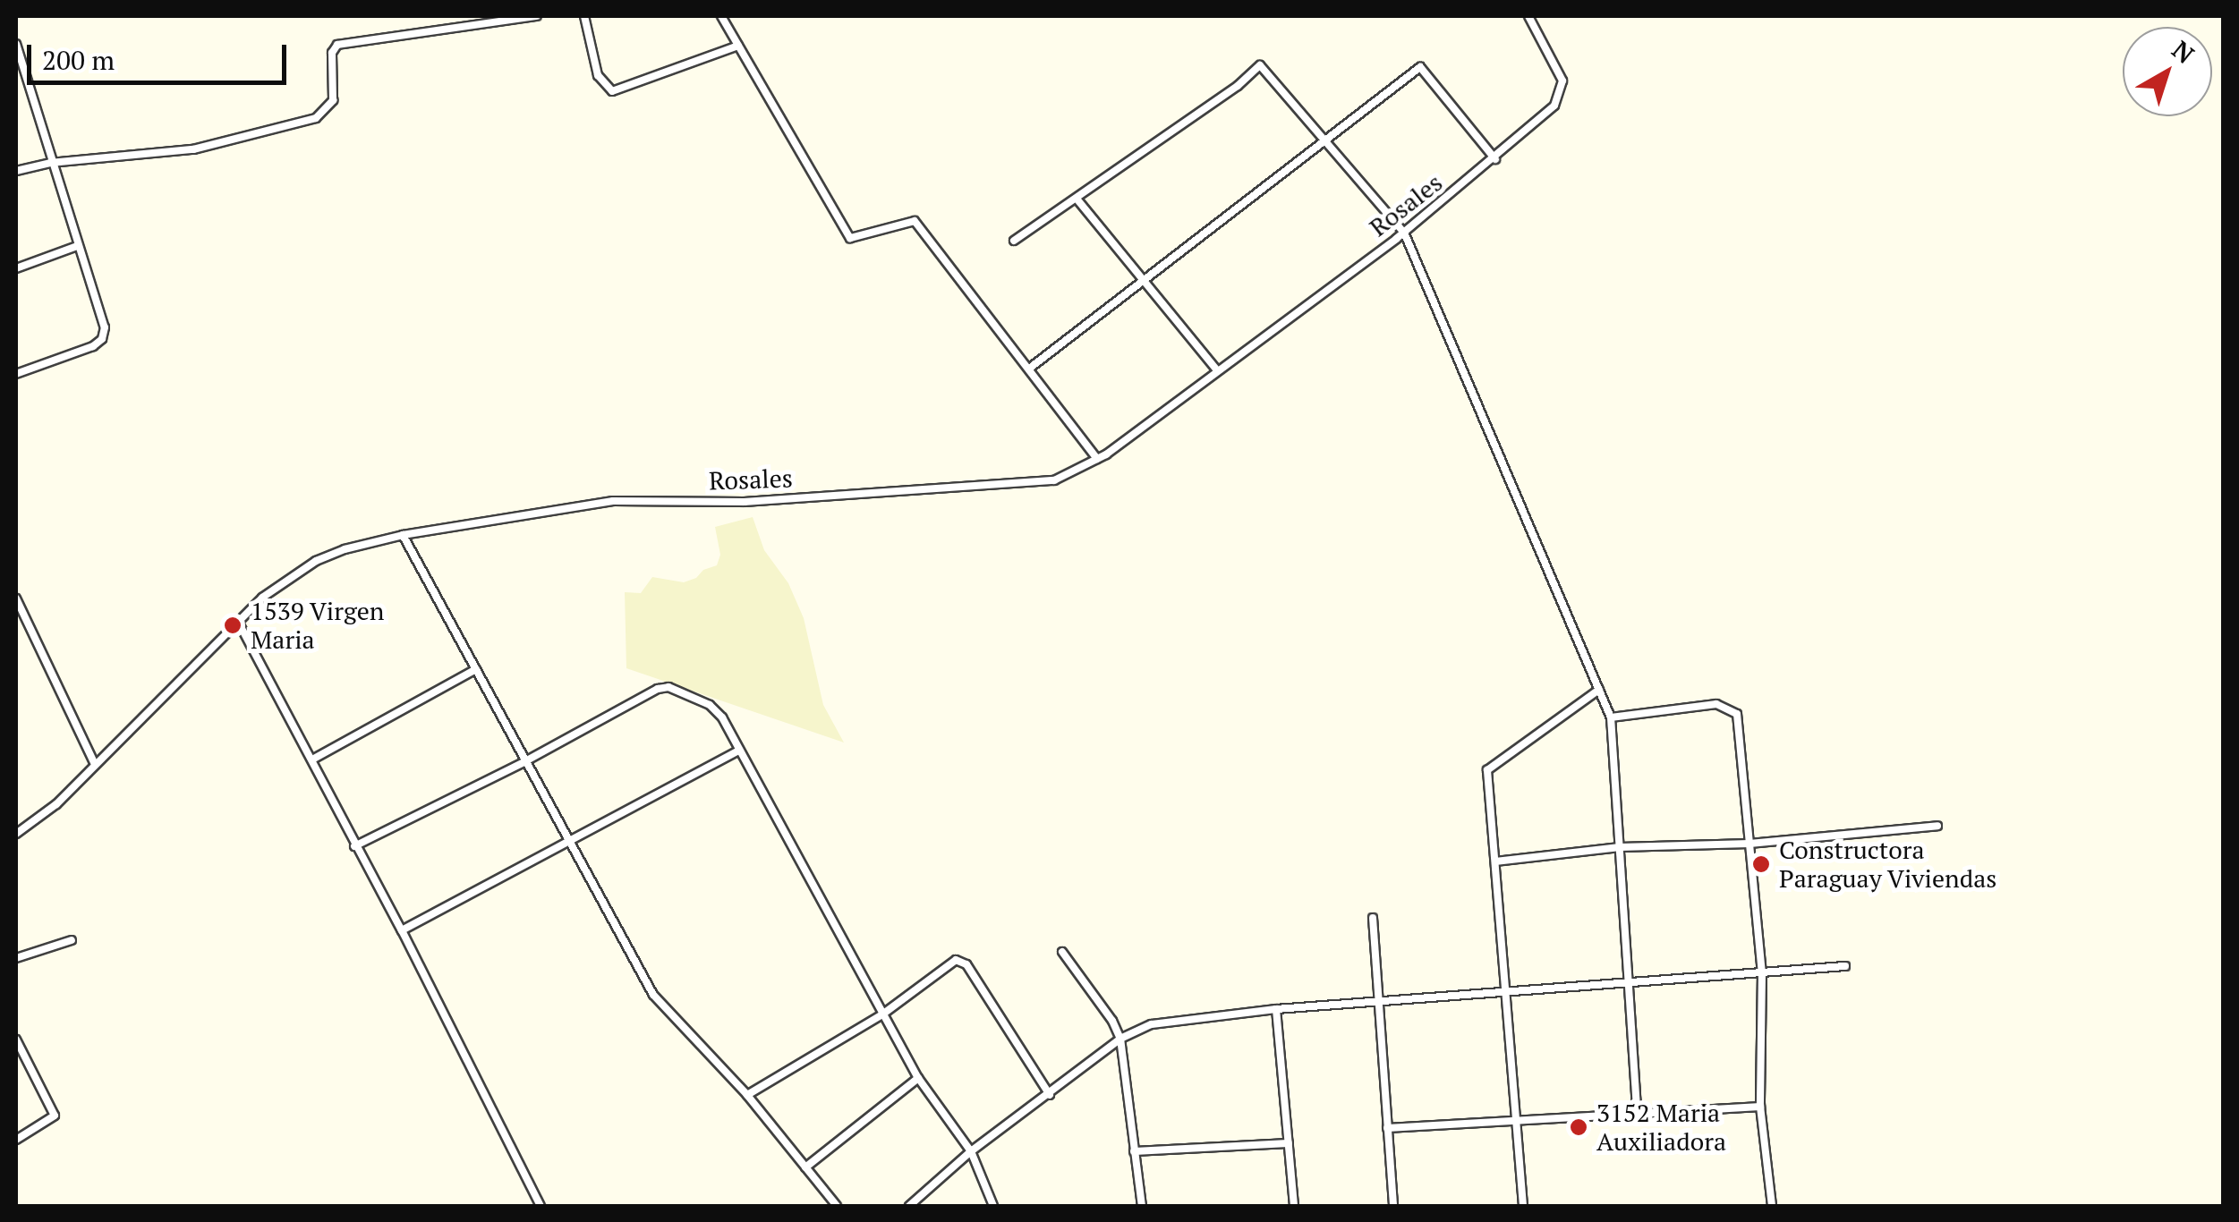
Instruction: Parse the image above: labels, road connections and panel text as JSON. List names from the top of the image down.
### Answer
{
  "streets": {
    "street": ["Rosales"]
  },
  "places": ["1539 Virgen Maria", "Constructora Paraguay Viviendas", "3152 Maria Auxiliadora"],
  "scale_bar": "200 m",
  "north": "top right"
}
